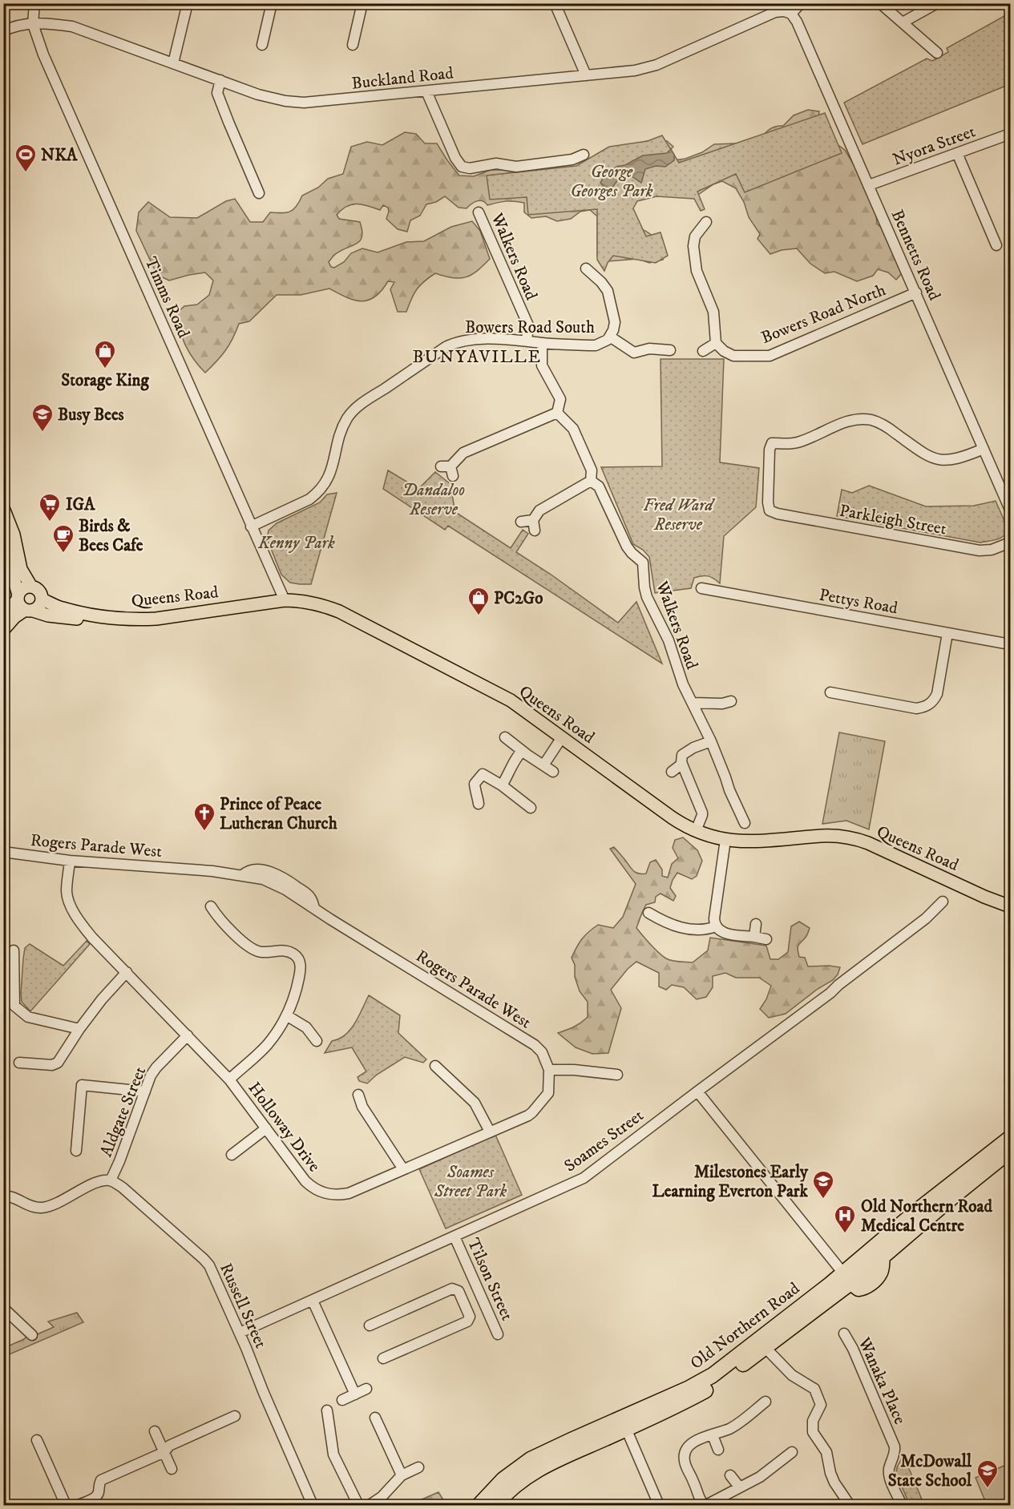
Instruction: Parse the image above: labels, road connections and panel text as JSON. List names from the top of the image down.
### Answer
{
  "streets": {
    "highway": ["Old Northern Road"],
    "main road": ["Queens Road"],
    "street": [
      "Buckland Road",
      "Nyora Street",
      "Bennetts Road",
      "Walkers Road",
      "Timms Road",
      "Bowers Road North",
      "Bowers Road South",
      "Parkleigh Street",
      "Pettys Road",
      "Rogers Parade West",
      "Aldgate Street",
      "Holloway Drive",
      "Soames Street",
      "Tilson Street",
      "Russell Street",
      "Wanaka Place"
    ]
  },
  "crossings": [
    ["Buckland Road", "Bennetts Road"],
    ["Buckland Road", "Timms Road"],
    ["Nyora Street", "Bennetts Road"],
    ["Bennetts Road", "Bowers Road North"],
    ["Bennetts Road", "Parkleigh Street"],
    ["Walkers Road", "Bowers Road South"],
    ["Timms Road", "Bowers Road South"],
    ["Timms Road", "Queens Road"],
    ["Rogers Parade West", "Holloway Drive"],
    ["Aldgate Street", "Holloway Drive"],
    ["Aldgate Street", "Russell Street"],
    ["Soames Street", "Tilson Street"],
    ["Soames Street", "Russell Street"]
  ],
  "districts": ["BUNYAVILLE"],
  "parks": [
    "George Georges Park",
    "Dandaloo Reserve",
    "Fred Ward Reserve",
    "Kenny Park",
    "Soames Street Park"
  ],
  "places": {
    "sports": ["NKA"],
    "shop": ["Storage King", "PC2Go"],
    "school or university": ["Busy Bees", "Milestones Early Learning Everton Park", "McDowall State School"],
    "supermarket": ["IGA"],
    "cafe": ["Birds & Bees Cafe"],
    "church": ["Prince of Peace Lutheran Church"],
    "hospital": ["Old Northern Road Medical Centre"]
  }
}
